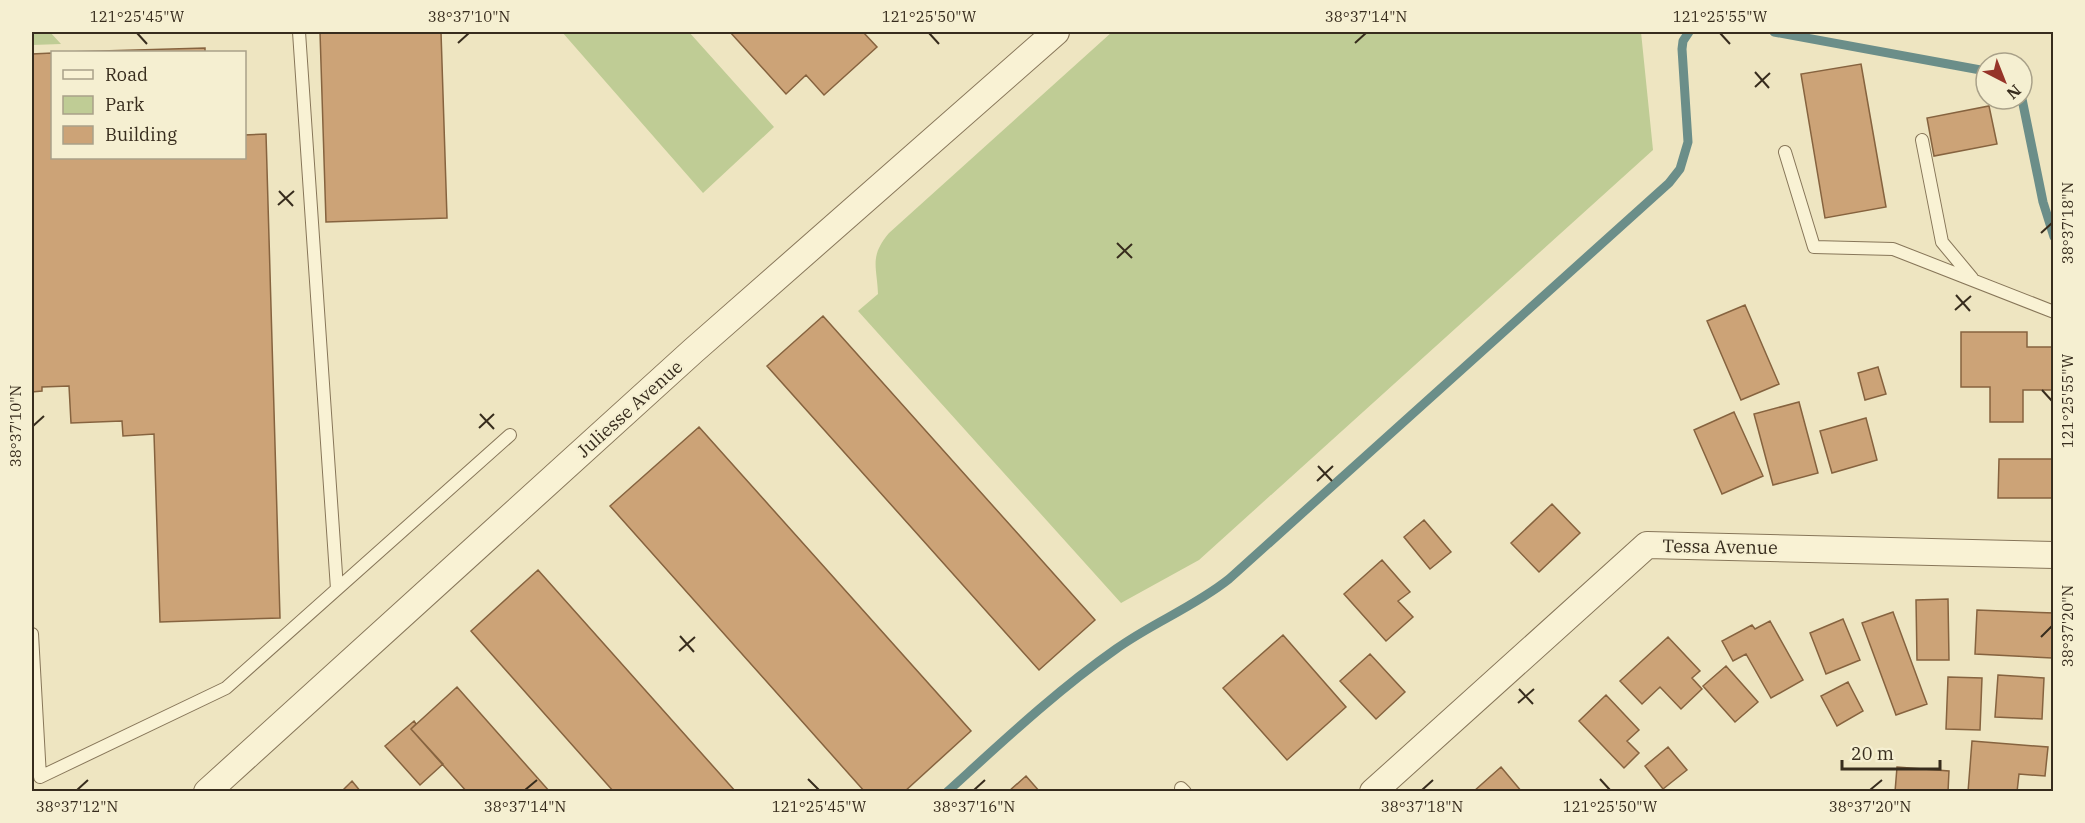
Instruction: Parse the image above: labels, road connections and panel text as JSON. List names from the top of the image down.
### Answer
{
  "streets": {
    "street": ["Juliesse Avenue", "Tessa Avenue"]
  },
  "legend": ["Road", "Park", "Building"],
  "scale_bar": "20 m",
  "north": "bottom right",
  "coordinates": [
    "121°25'45\"W",
    "38°37'10\"N",
    "121°25'50\"W",
    "38°37'14\"N",
    "121°25'55\"W",
    "38°37'18\"N",
    "38°37'20\"N",
    "38°37'12\"N",
    "38°37'16\"N"
  ]
}
